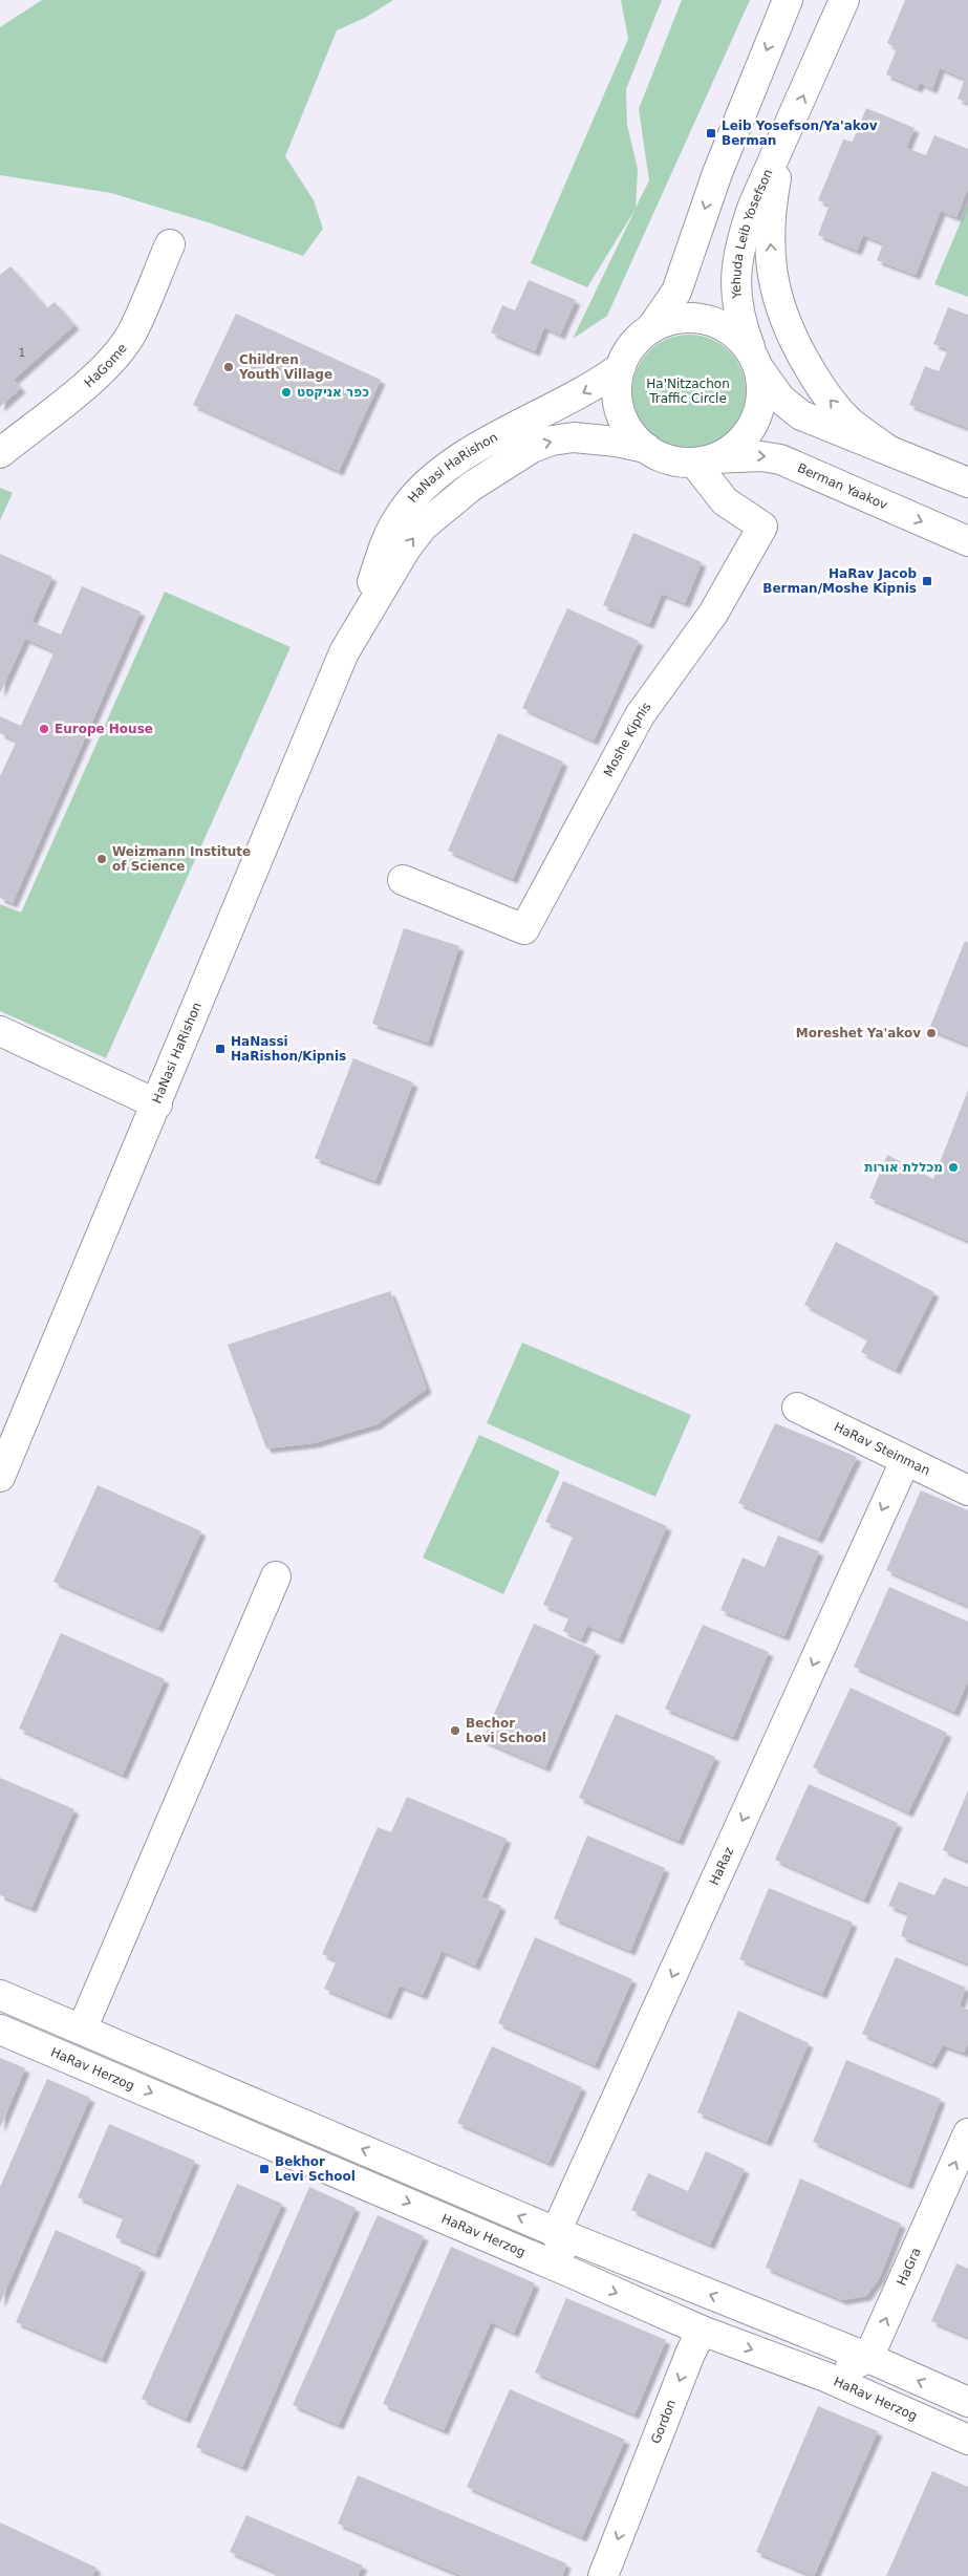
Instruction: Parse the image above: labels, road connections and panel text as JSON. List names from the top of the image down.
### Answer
{
  "streets": {
    "street": [
      "Yehuda Leib Yosefson",
      "HaGome",
      "HaNasi HaRishon",
      "Berman Yaakov",
      "Moshe Kipnis",
      "HaRav Steinman",
      "HaRaz",
      "HaRav Herzog",
      "HaGra",
      "Gordon"
    ]
  },
  "crossings": [
    ["Yehuda Leib Yosefson", "HaNasi HaRishon"],
    ["Yehuda Leib Yosefson", "Berman Yaakov"],
    ["Yehuda Leib Yosefson", "Moshe Kipnis"],
    ["HaNasi HaRishon", "Berman Yaakov"],
    ["HaNasi HaRishon", "Moshe Kipnis"],
    ["Berman Yaakov", "Moshe Kipnis"],
    ["HaRav Steinman", "HaRaz"],
    ["HaRav Herzog", "Gordon"]
  ],
  "one_way": ["HaRaz", "HaGra", "Gordon"],
  "parks": ["Ha'Nitzachon Traffic Circle"],
  "places": {
    "transit": [
      "Leib Yosefson/Ya'akov Berman",
      "HaRav Jacob Berman/Moshe Kipnis",
      "HaNassi HaRishon/Kipnis",
      "Bekhor Levi School"
    ],
    "other": [
      "Children Youth Village",
      "כפר אניקסט",
      "Europe House",
      "Weizmann Institute of Science",
      "Moreshet Ya'akov",
      "מכללת אורות",
      "Bechor Levi School"
    ]
  },
  "house_numbers": ["1"]
}
